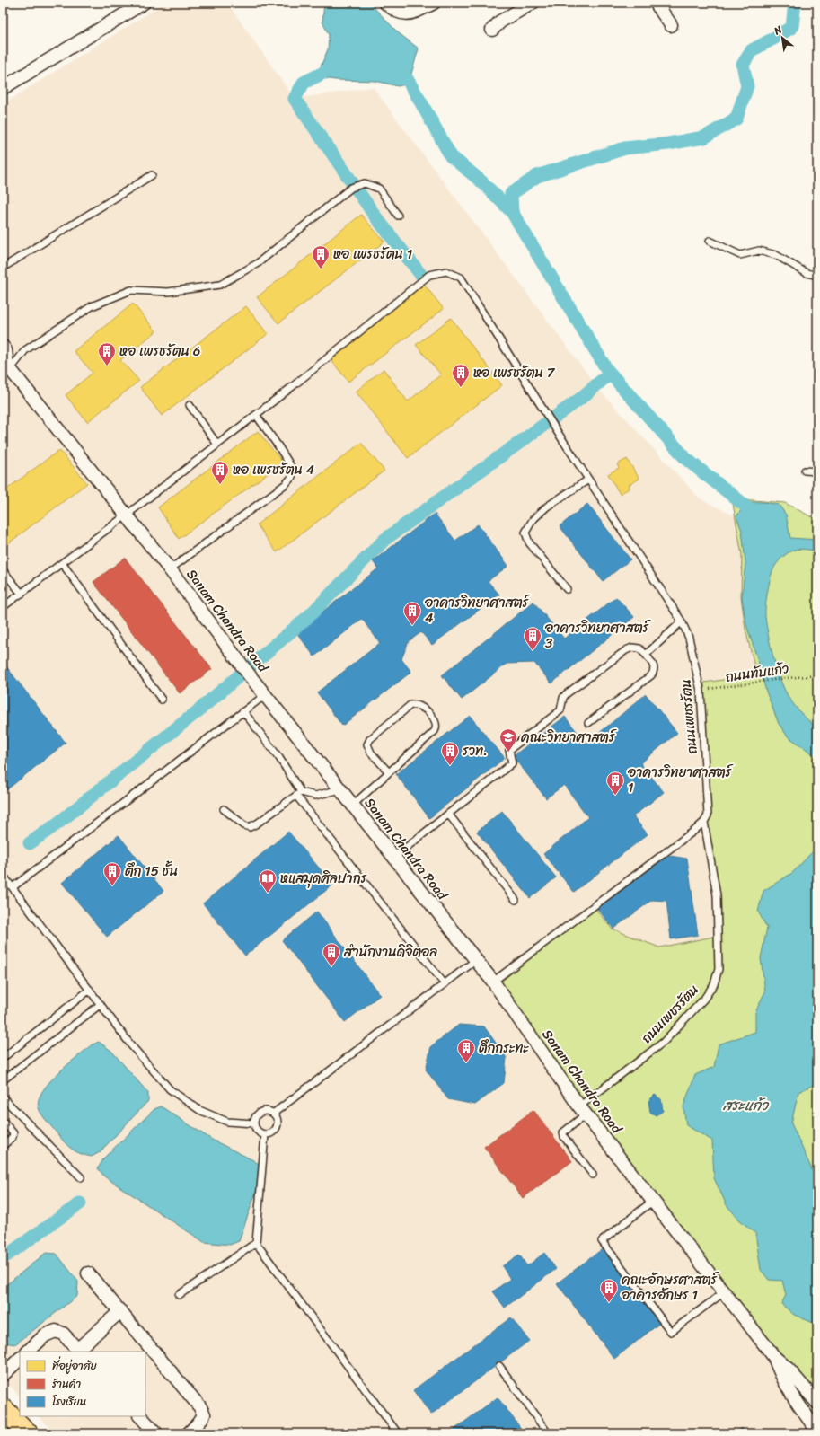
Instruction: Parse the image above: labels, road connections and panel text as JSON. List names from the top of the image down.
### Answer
{
  "streets": {
    "street": ["Sanam Chandra Road"],
    "lane": ["ถนนเพชรรัตน"],
    "path": ["ถนนทับแก้ว"]
  },
  "crossings": [
    ["Sanam Chandra Road", "ถนนเพชรรัตน"],
    ["ถนนทับแก้ว", "ถนนเพชรรัตน"]
  ],
  "water": ["สระแก้ว"],
  "places": {
    "building": [
      "หอ เพรชรัตน 1",
      "หอ เพรชรัตน 6",
      "หอ เพรชรัตน 7",
      "หอ เพรชรัตน 4",
      "อาคารวิทยาศาสตร์ 4",
      "อาคารวิทยาศาสตร์ 3",
      "รวท.",
      "อาคารวิทยาศาสตร์ 1",
      "ตึก 15 ชั้น",
      "สำนักงานดิจิตอล",
      "ตึกกระทะ",
      "คณะอักษรศาสตร์ อาคารอักษร 1"
    ],
    "school or university": ["คณะวิทยาศาสตร์"],
    "library": ["หแสมุดศิลปากร"]
  },
  "legend": ["ที่อยู่อาศัย", "ร้านค้า", "โรงเรียน"],
  "north": "top left"
}
